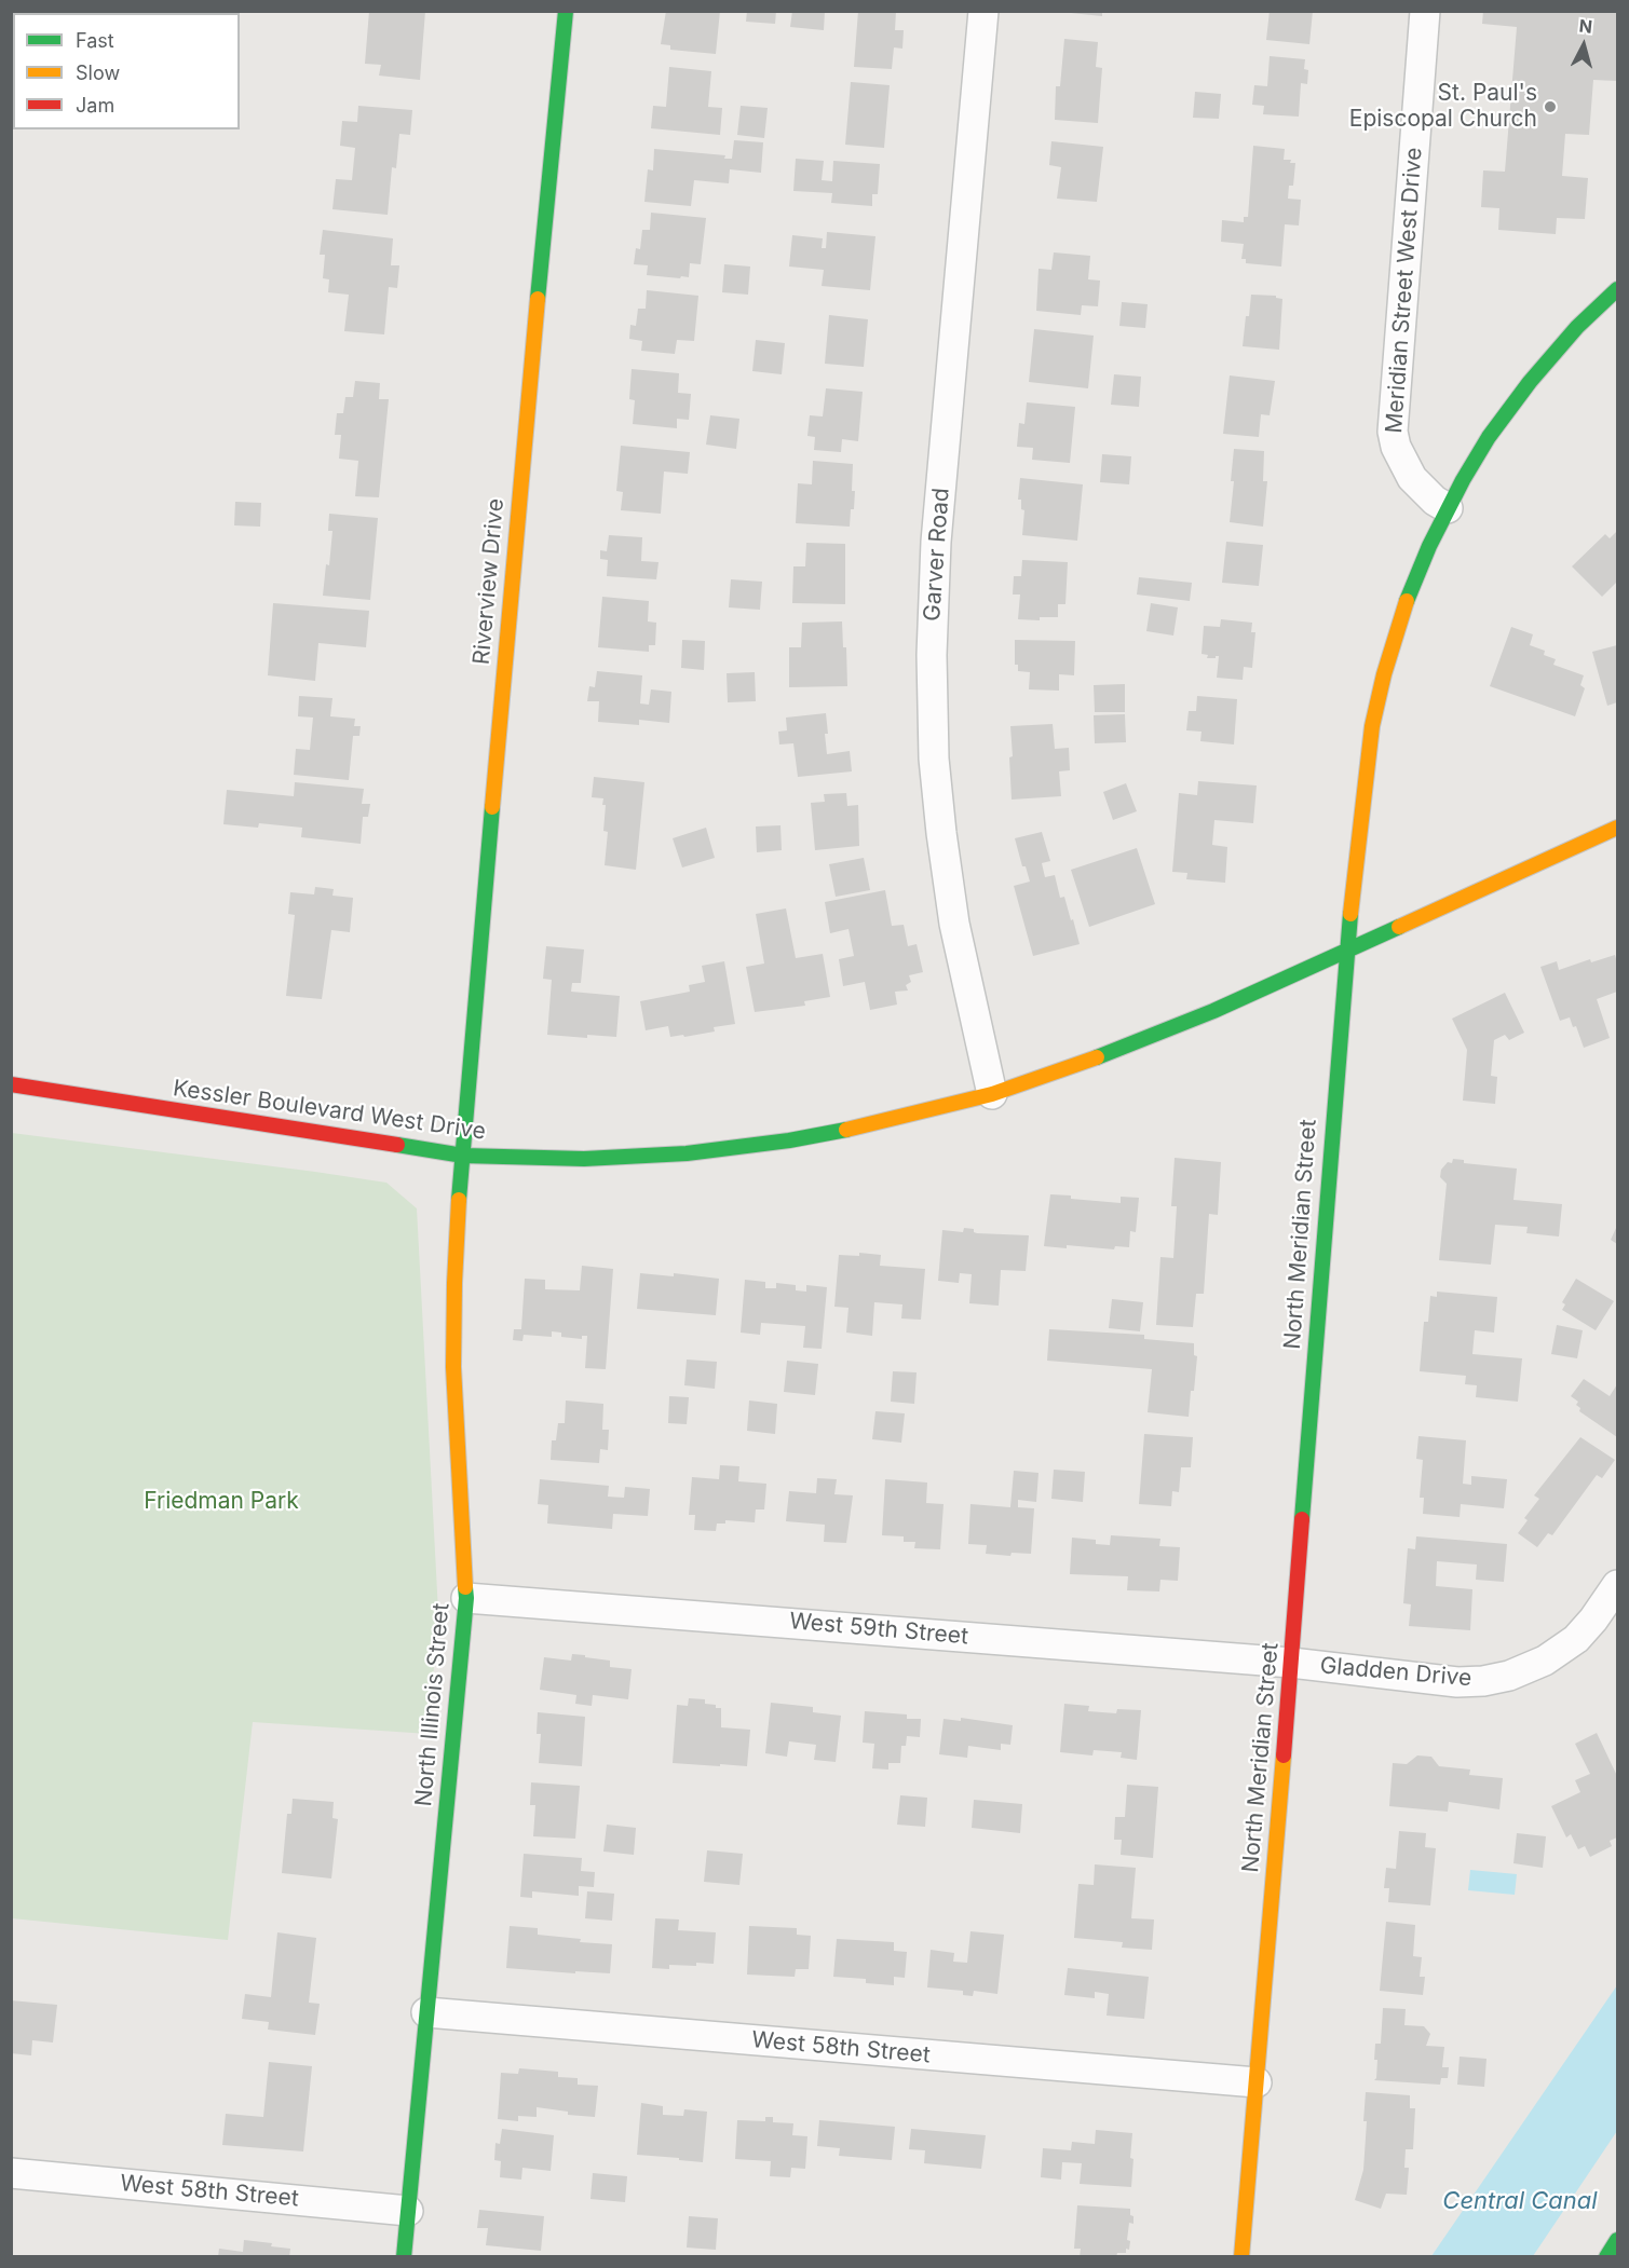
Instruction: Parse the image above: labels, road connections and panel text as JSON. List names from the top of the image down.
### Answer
{
  "streets": {
    "main road": [
      "Riverview Drive",
      "Kessler Boulevard West Drive",
      "North Meridian Street",
      "North Illinois Street"
    ],
    "street": [
      "Meridian Street West Drive",
      "Garver Road",
      "West 59th Street",
      "Gladden Drive",
      "West 58th Street"
    ]
  },
  "crossings": [
    ["Meridian Street West Drive", "North Meridian Street"],
    ["Garver Road", "Kessler Boulevard West Drive"],
    ["Riverview Drive", "Kessler Boulevard West Drive"],
    ["Riverview Drive", "North Illinois Street"],
    ["Kessler Boulevard West Drive", "North Meridian Street"],
    ["Kessler Boulevard West Drive", "North Illinois Street"],
    ["North Meridian Street", "West 59th Street"],
    ["North Meridian Street", "Gladden Drive"],
    ["North Meridian Street", "West 58th Street"],
    ["West 59th Street", "Gladden Drive"],
    ["West 59th Street", "North Illinois Street"],
    ["North Illinois Street", "West 58th Street"]
  ],
  "water": ["Central Canal"],
  "parks": ["Friedman Park"],
  "places": ["St. Paul's Episcopal Church"],
  "legend": ["Fast", "Slow", "Jam"],
  "north": "top"
}
